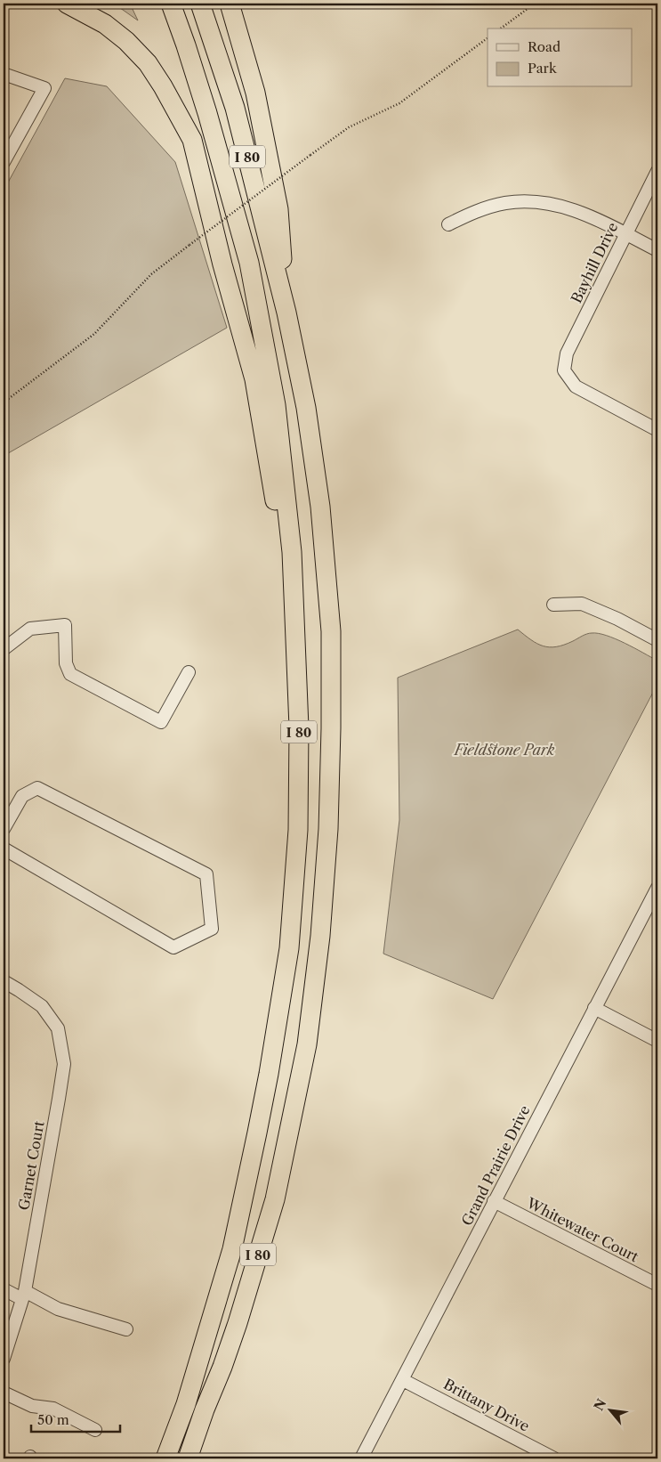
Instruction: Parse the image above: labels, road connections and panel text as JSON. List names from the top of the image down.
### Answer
{
  "streets": {
    "highway": ["I 80"],
    "street": [
      "Bayhill Drive",
      "Garnet Court",
      "Grand Prairie Drive",
      "Whitewater Court",
      "Brittany Drive"
    ]
  },
  "crossings": [
    ["Grand Prairie Drive", "Whitewater Court"],
    ["Grand Prairie Drive", "Brittany Drive"]
  ],
  "parks": ["Fieldstone Park"],
  "legend": ["Road", "Park"],
  "scale_bar": "50 m",
  "north": "top left"
}
